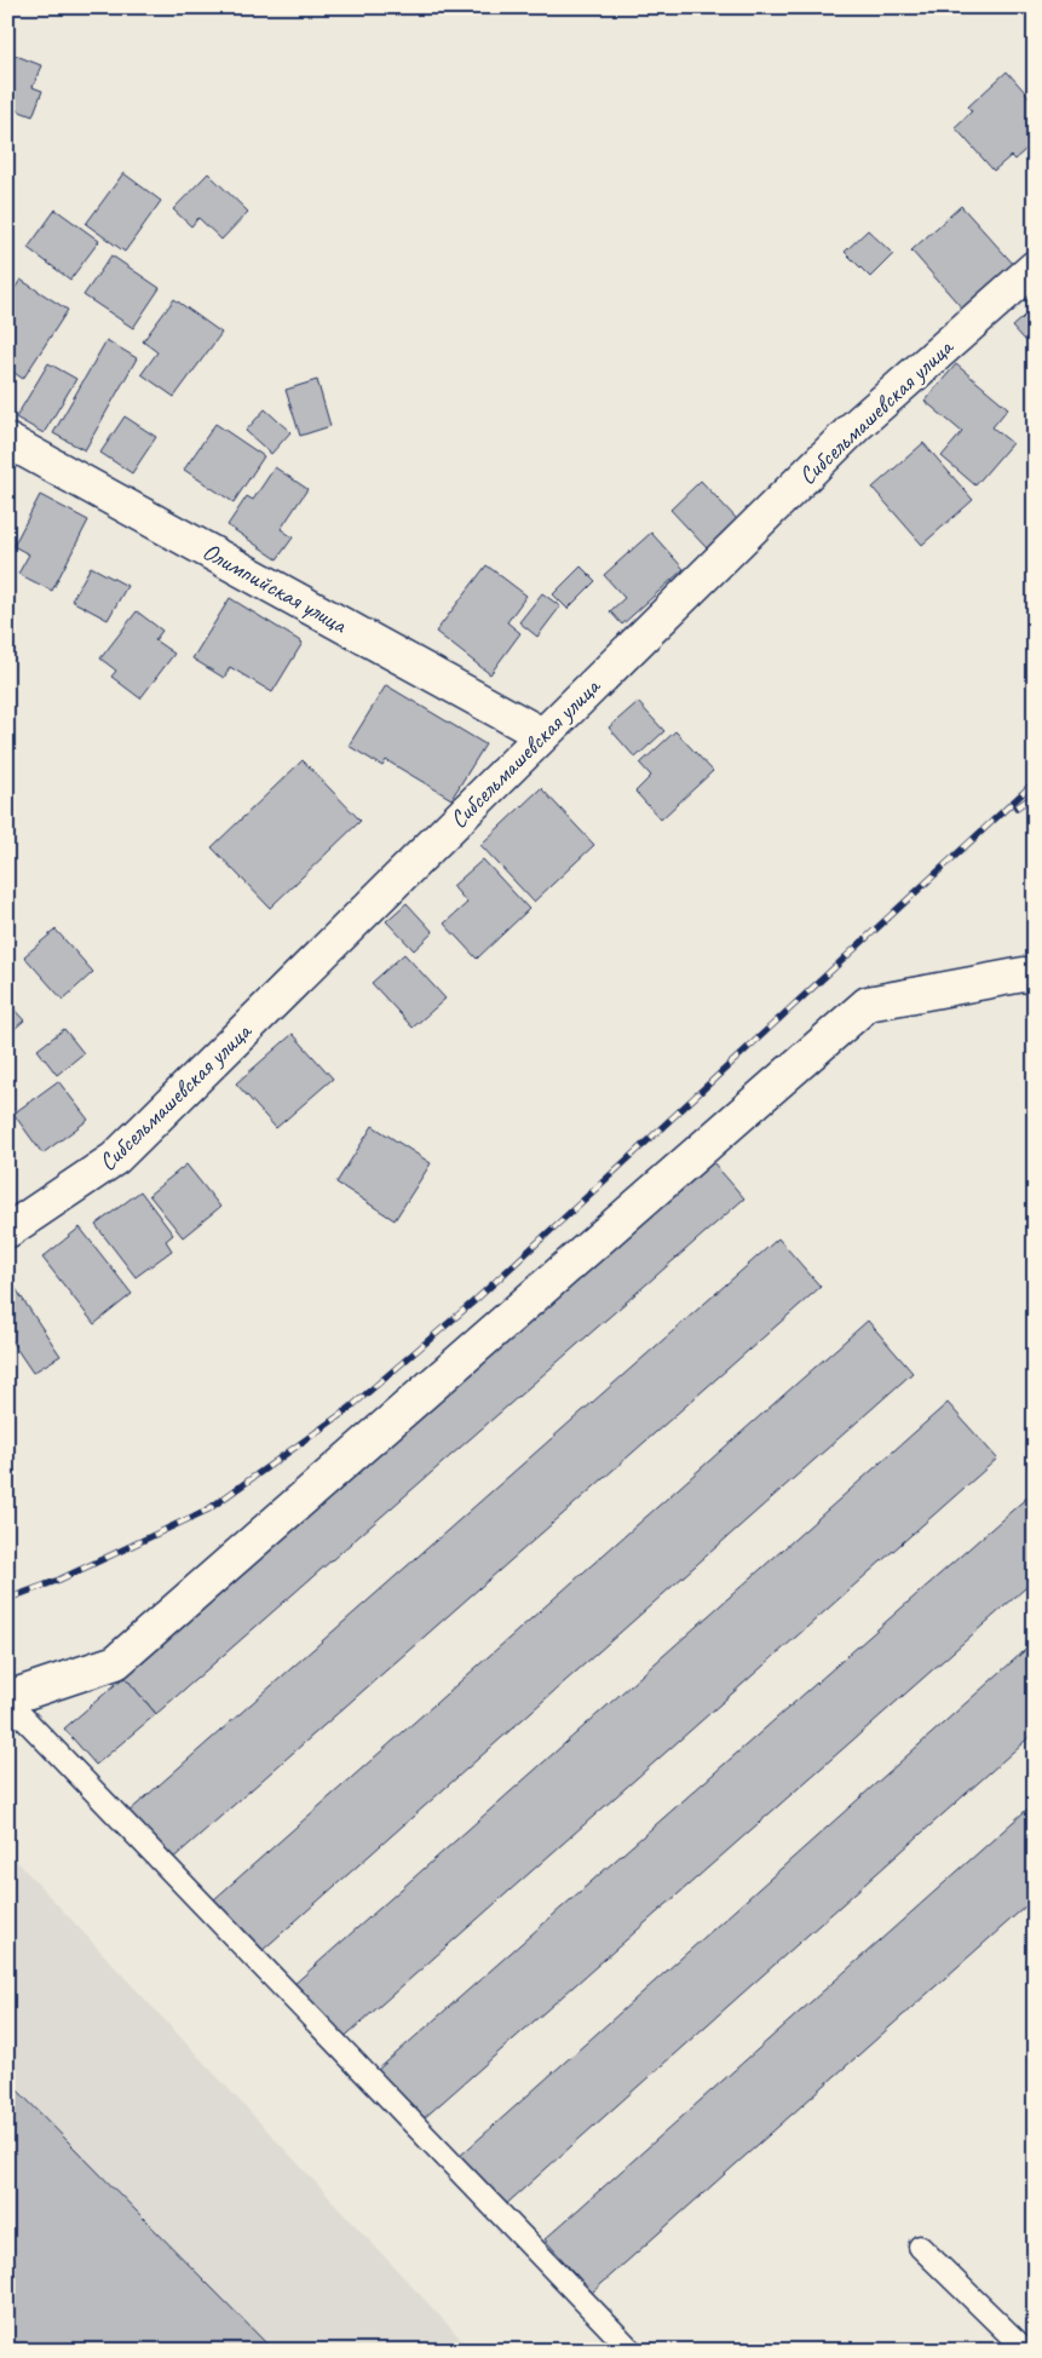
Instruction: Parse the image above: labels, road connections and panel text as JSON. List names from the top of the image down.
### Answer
{
  "streets": {
    "street": ["Сибсельмашевская улица", "Олимпийская улица"]
  },
  "crossings": [
    ["Сибсельмашевская улица", "Олимпийская улица"]
  ]
}
